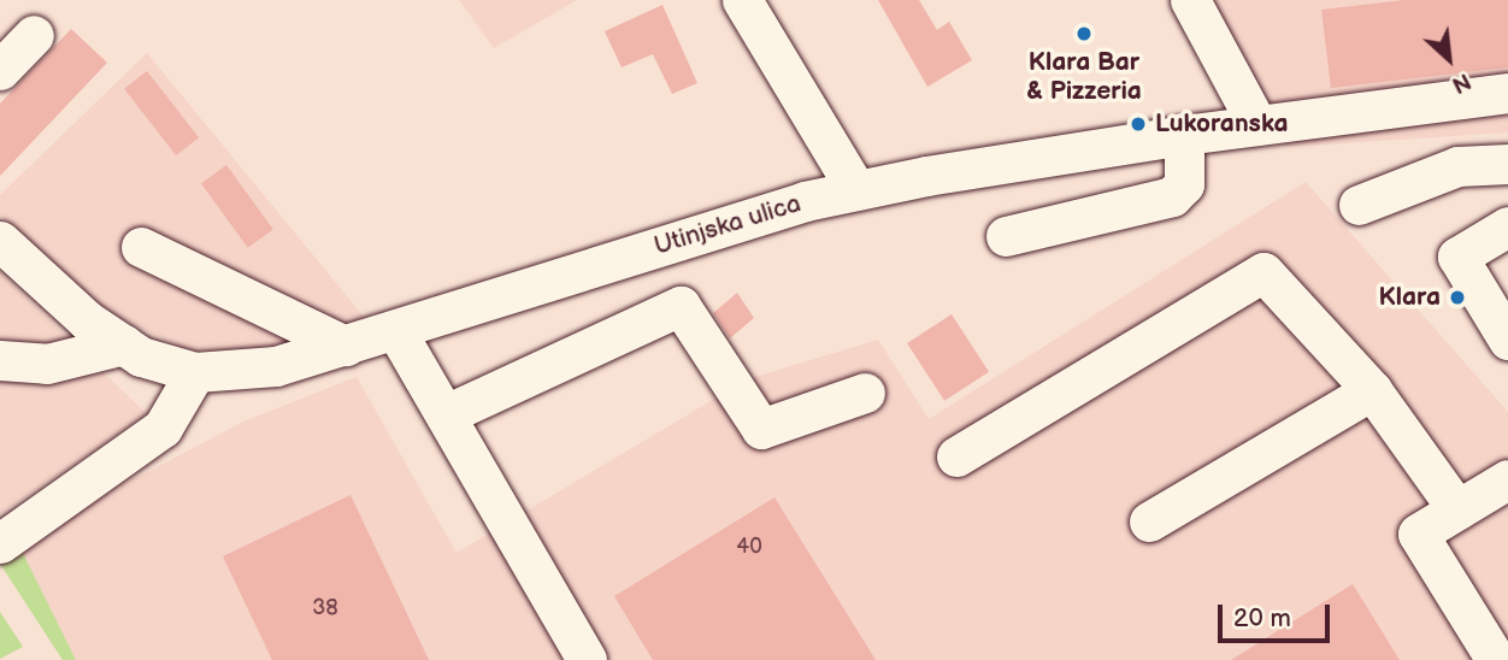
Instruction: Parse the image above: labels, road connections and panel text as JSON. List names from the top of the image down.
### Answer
{
  "streets": {
    "street": ["Utinjska ulica"]
  },
  "places": ["Klara Bar & Pizzeria", "Lukoranska", "Klara"],
  "house_numbers": ["40", "38"],
  "scale_bar": "20 m",
  "north": "bottom right"
}
